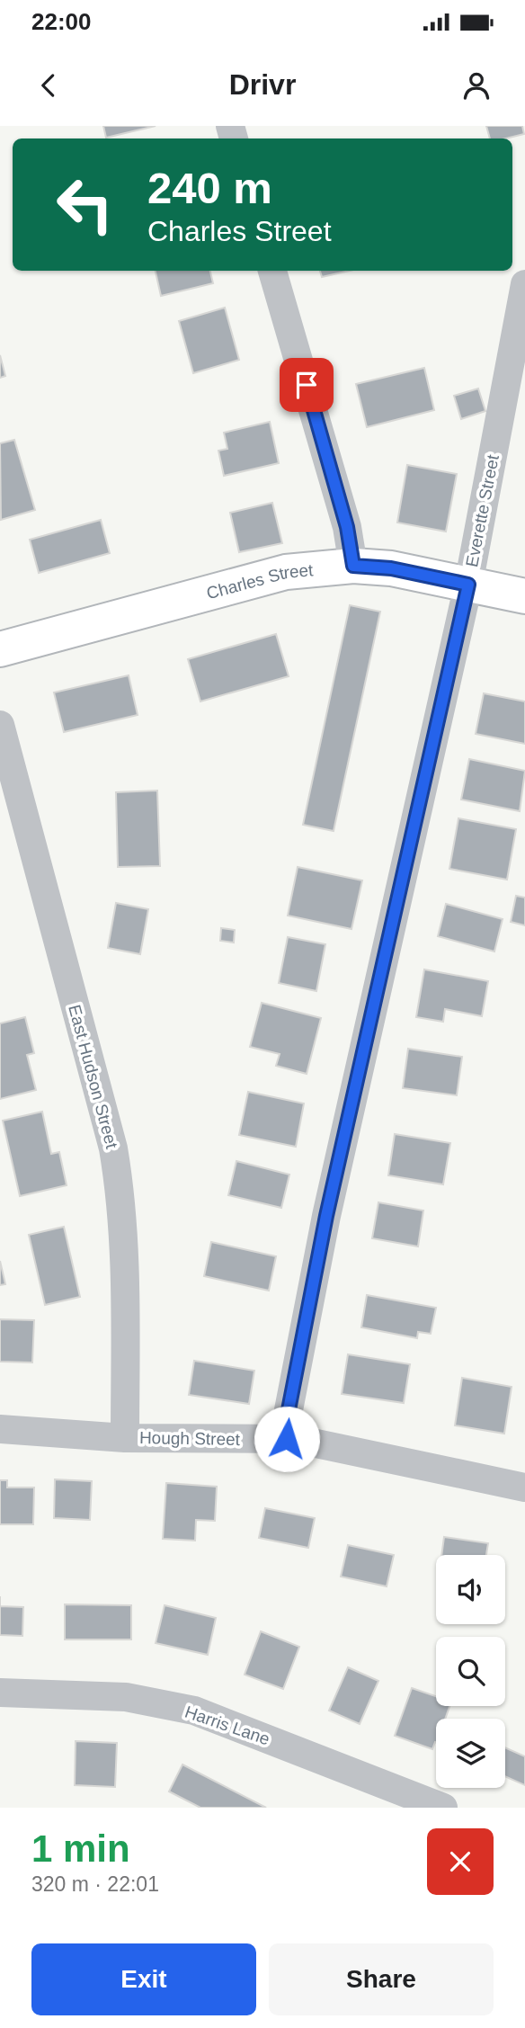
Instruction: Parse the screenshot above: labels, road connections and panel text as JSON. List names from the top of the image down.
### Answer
{
  "streets": {
    "street": [
      "Everette Street",
      "Charles Street",
      "East Hudson Street",
      "Hough Street",
      "Harris Lane"
    ]
  },
  "crossings": [
    ["Everette Street", "Charles Street"],
    ["Everette Street", "Hough Street"],
    ["East Hudson Street", "Hough Street"]
  ],
  "page": {
    "status": "22:00",
    "header": "Drivr",
    "turn": ["240 m", "Charles Street"],
    "heading": ["1 min", "320 m · 22:01"],
    "buttons": ["Exit", "Share"]
  }
}
